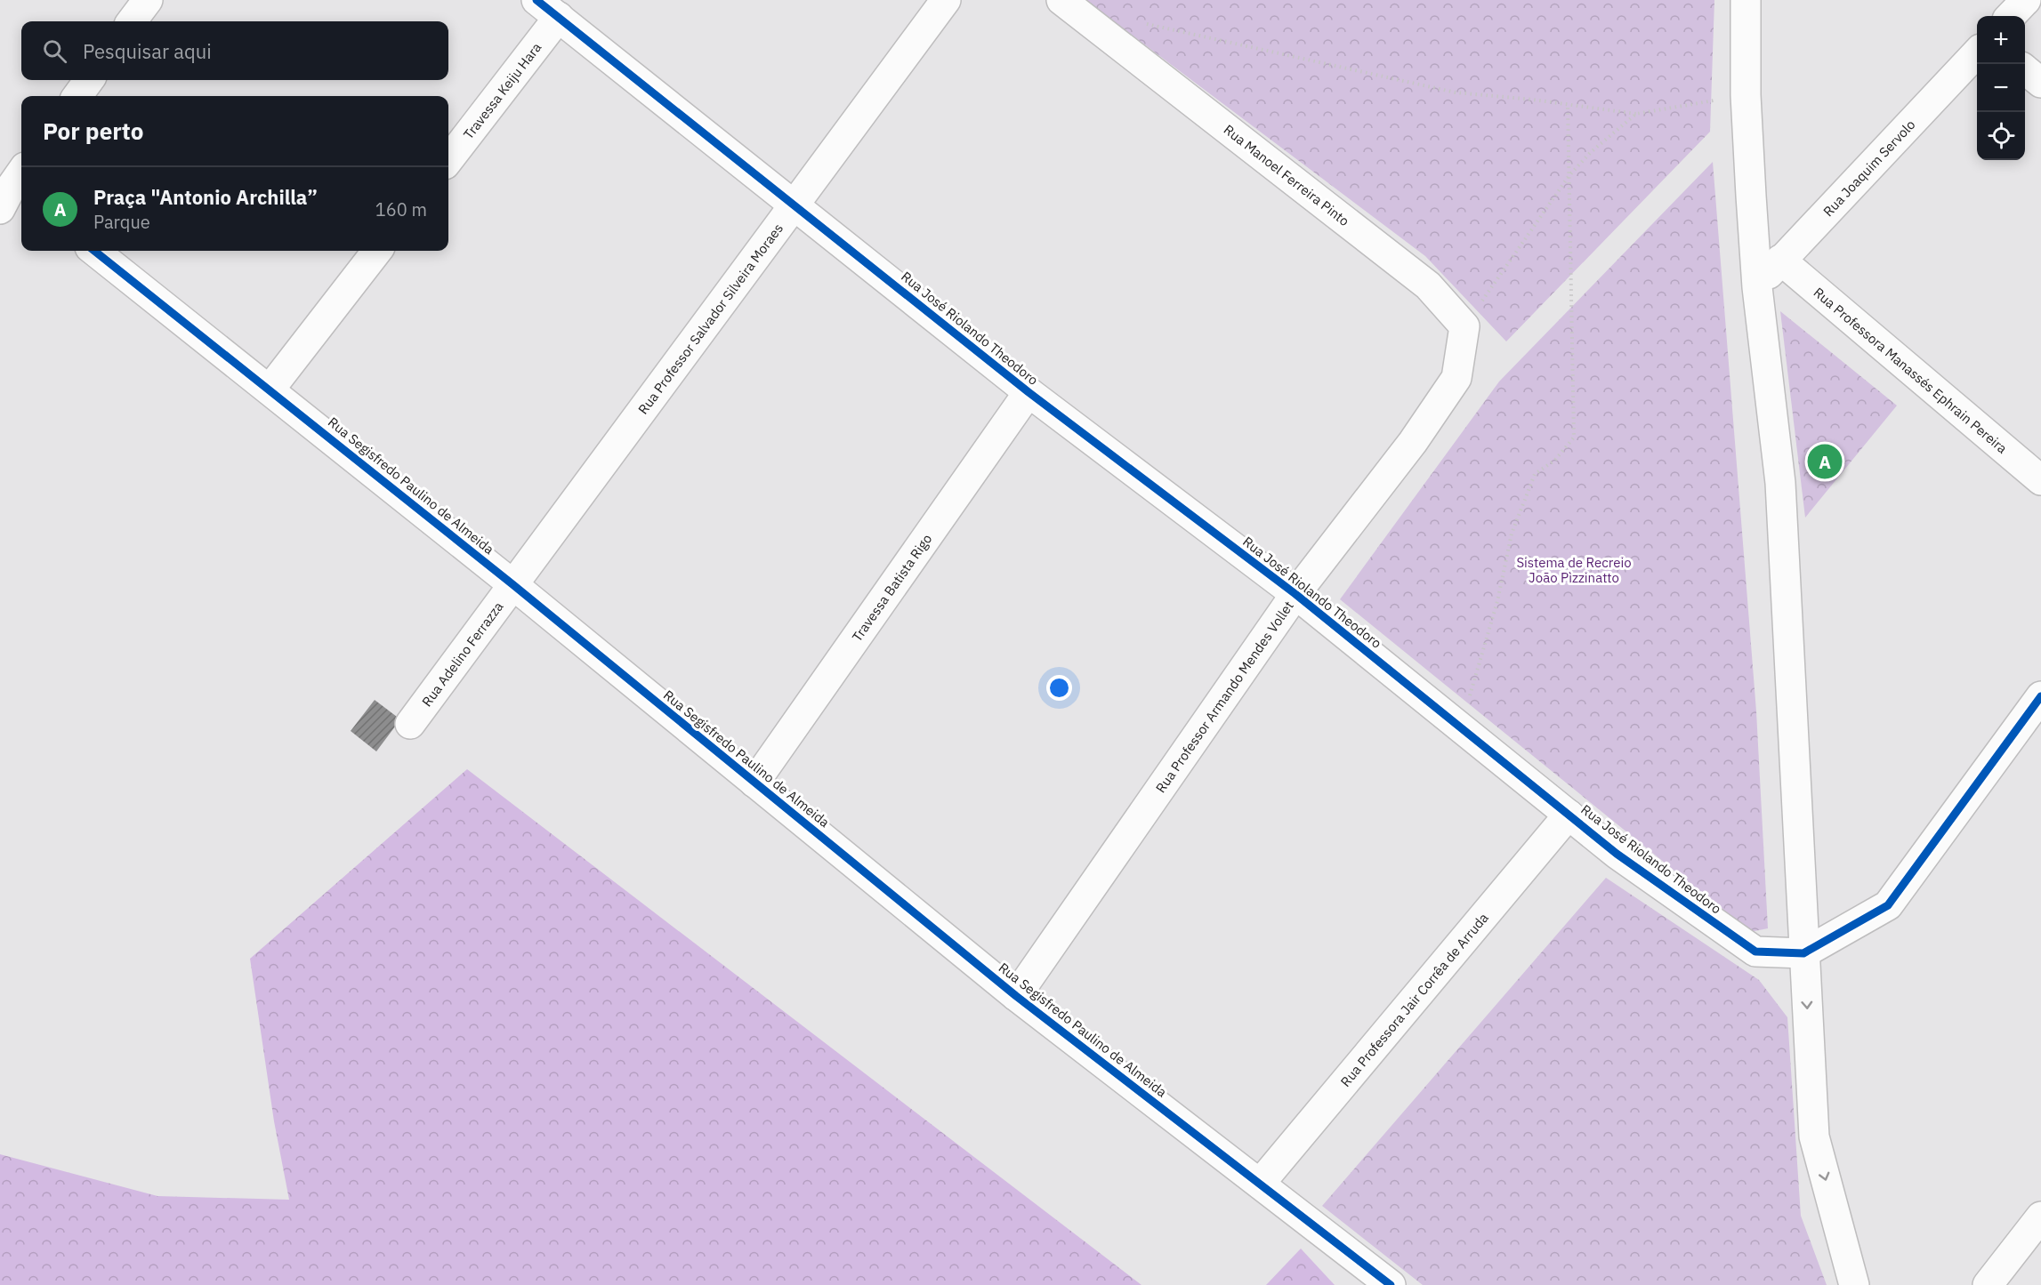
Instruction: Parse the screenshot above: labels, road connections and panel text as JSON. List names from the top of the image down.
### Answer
{
  "streets": {
    "street": [
      "Travessa Keiju Hara",
      "Rua Joaquim Servolo",
      "Rua Manoel Ferreira Pinto",
      "Rua Professor Salvador Silveira Moraes",
      "Rua José Riolando Theodoro",
      "Rua Professora Manassés Ephrain Pereira",
      "Rua Segisfredo Paulino de Almeida",
      "Travessa Batista Rigo",
      "Rua Adelino Ferrazza",
      "Rua Professor Armando Mendes Vollet",
      "Rua Professora Jair Corrêa de Arruda"
    ]
  },
  "crossings": [
    ["Travessa Keiju Hara", "Rua José Riolando Theodoro"],
    ["Rua Joaquim Servolo", "Rua Professora Manassés Ephrain Pereira"],
    ["Rua Manoel Ferreira Pinto", "Rua Professor Armando Mendes Vollet"],
    ["Rua Professor Salvador Silveira Moraes", "Rua José Riolando Theodoro"],
    ["Rua Professor Salvador Silveira Moraes", "Rua Segisfredo Paulino de Almeida"],
    ["Rua Professor Salvador Silveira Moraes", "Rua Adelino Ferrazza"],
    ["Rua José Riolando Theodoro", "Travessa Batista Rigo"],
    ["Rua José Riolando Theodoro", "Rua Professor Armando Mendes Vollet"],
    ["Rua José Riolando Theodoro", "Rua Professora Jair Corrêa de Arruda"],
    ["Rua Segisfredo Paulino de Almeida", "Travessa Batista Rigo"],
    ["Rua Segisfredo Paulino de Almeida", "Rua Adelino Ferrazza"],
    ["Rua Segisfredo Paulino de Almeida", "Rua Professor Armando Mendes Vollet"],
    ["Rua Segisfredo Paulino de Almeida", "Rua Professora Jair Corrêa de Arruda"]
  ],
  "parks": ["Sistema de Recreio João Pìzzinatto"],
  "page": {
    "map_buttons": ["+", "−"],
    "search": "Pesquisar aqui",
    "heading": "Por perto",
    "list": [
      {
        "mark": "A",
        "name": "Praça \"Antonio Archilla”",
        "note": "Parque",
        "value": "160 m"
      }
    ],
    "pins": "A"
  }
}
